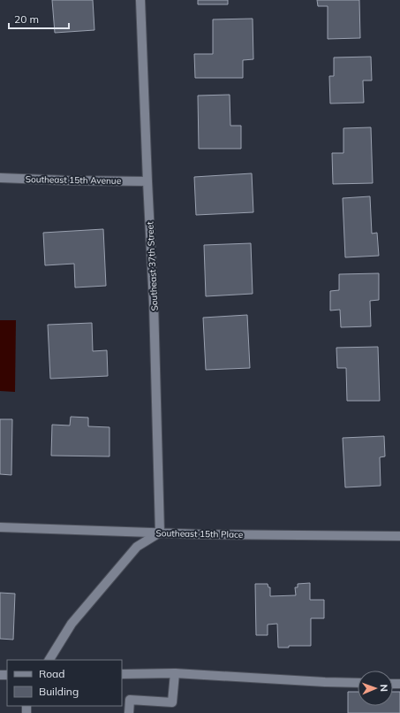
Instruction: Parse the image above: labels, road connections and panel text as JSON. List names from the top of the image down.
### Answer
{
  "streets": {
    "street": ["Southeast 15th Avenue", "Southeast 37th Street", "Southeast 15th Place"]
  },
  "crossings": [
    ["Southeast 15th Avenue", "Southeast 37th Street"],
    ["Southeast 37th Street", "Southeast 15th Place"]
  ],
  "legend": ["Road", "Building"],
  "scale_bar": "20 m",
  "north": "right"
}
